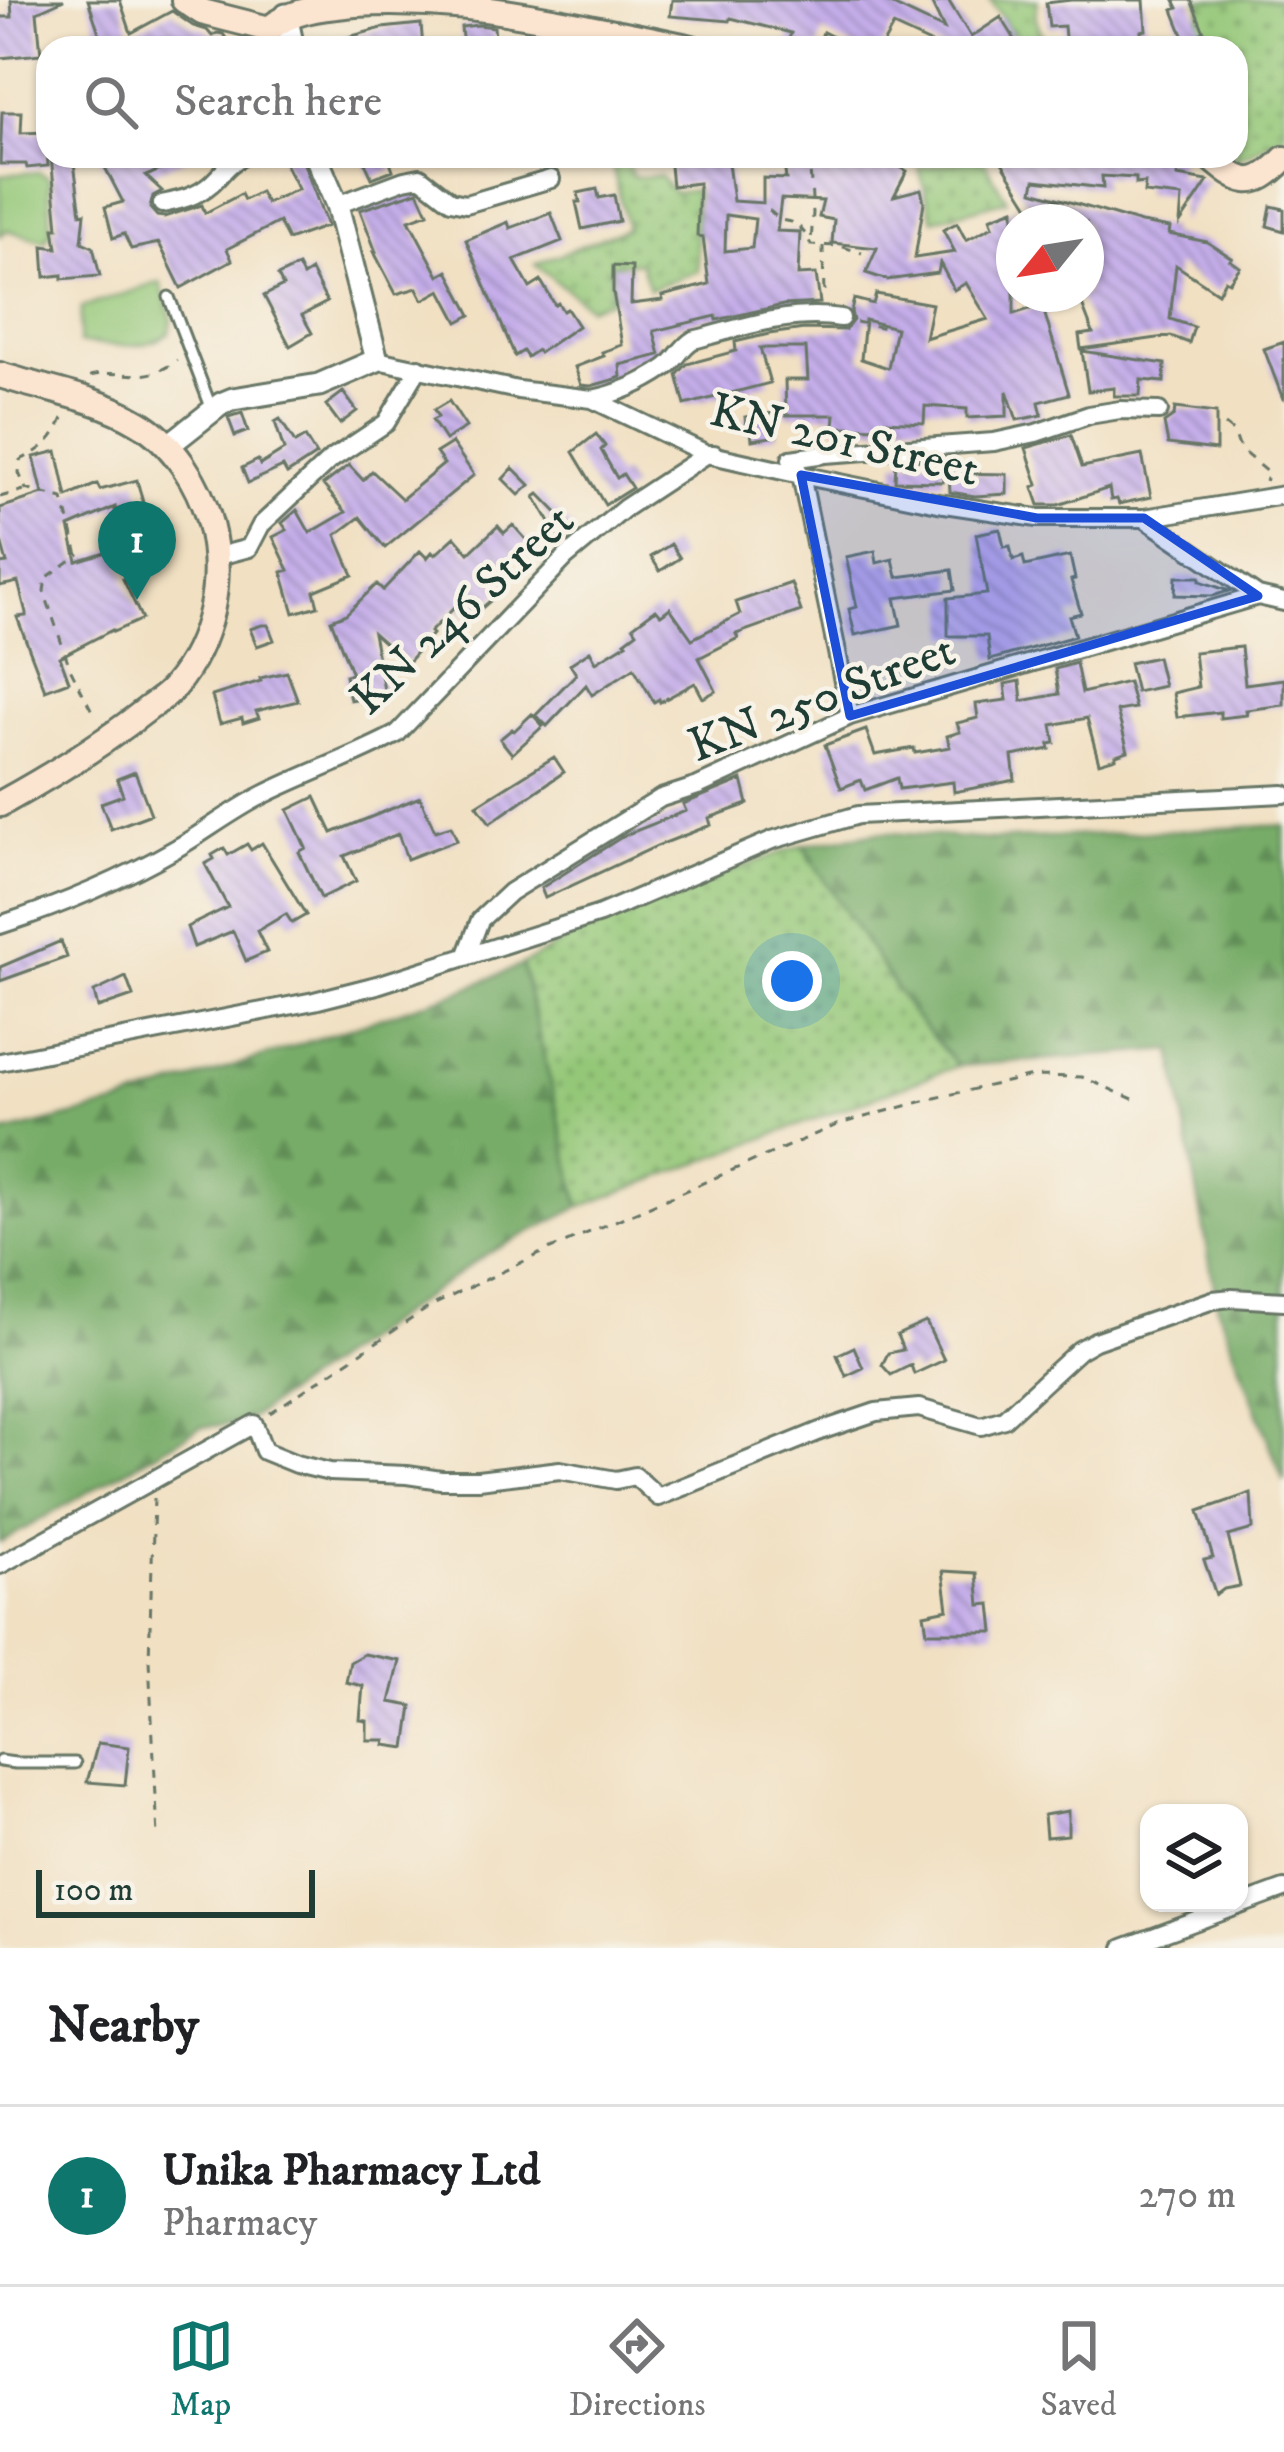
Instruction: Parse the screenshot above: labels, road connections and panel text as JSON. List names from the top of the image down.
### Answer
{
  "streets": {
    "street": ["KN 201 Street", "KN 246 Street", "KN 250 Street"]
  },
  "crossings": [
    ["KN 201 Street", "KN 246 Street"]
  ],
  "scale_bar": "100 m",
  "north": "bottom left",
  "page": {
    "search": "Search here",
    "pins": "1",
    "scale": "100 m",
    "heading": "Nearby",
    "list": [
      {
        "mark": "1",
        "name": "Unika Pharmacy Ltd",
        "note": "Pharmacy",
        "value": "270 m"
      }
    ],
    "nav": ["Map", "Directions", "Saved"]
  }
}
